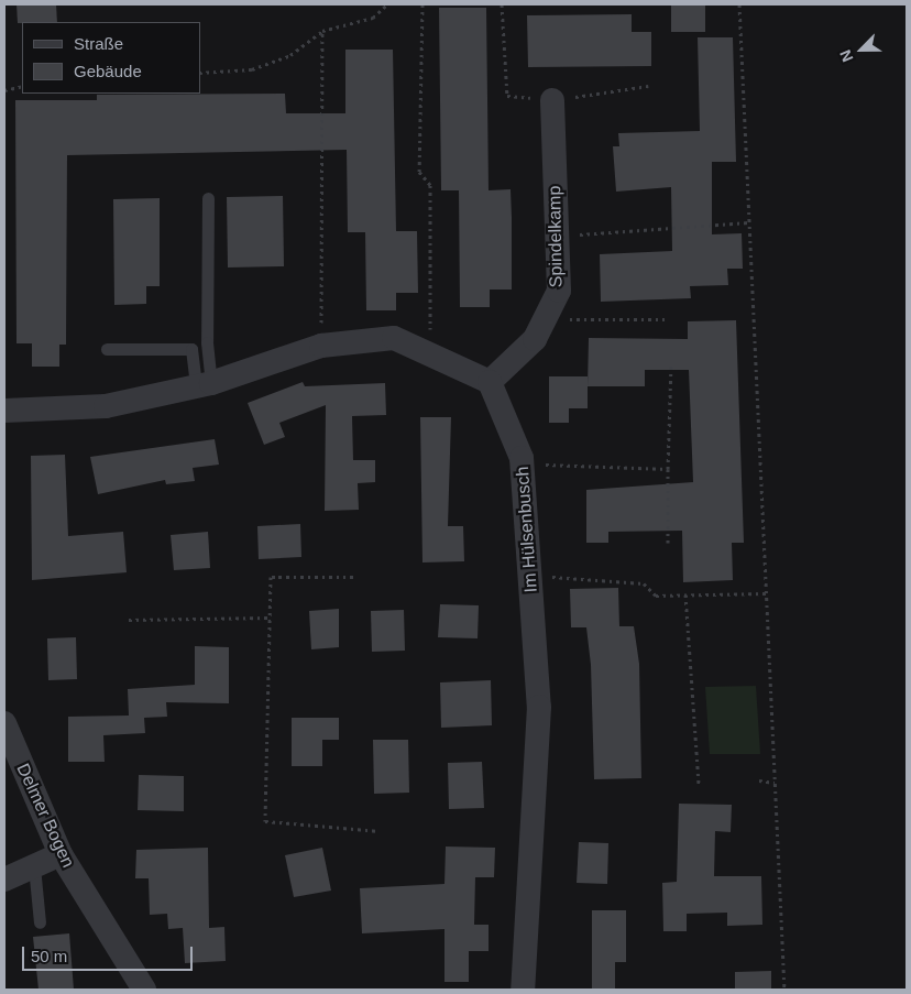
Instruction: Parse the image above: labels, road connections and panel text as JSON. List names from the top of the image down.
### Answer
{
  "streets": {
    "street": ["Spindelkamp", "Im Hülsenbusch", "Delmer Bogen"]
  },
  "crossings": [
    ["Spindelkamp", "Im Hülsenbusch"]
  ],
  "legend": ["Straße", "Gebäude"],
  "scale_bar": "50 m",
  "north": "bottom left"
}
